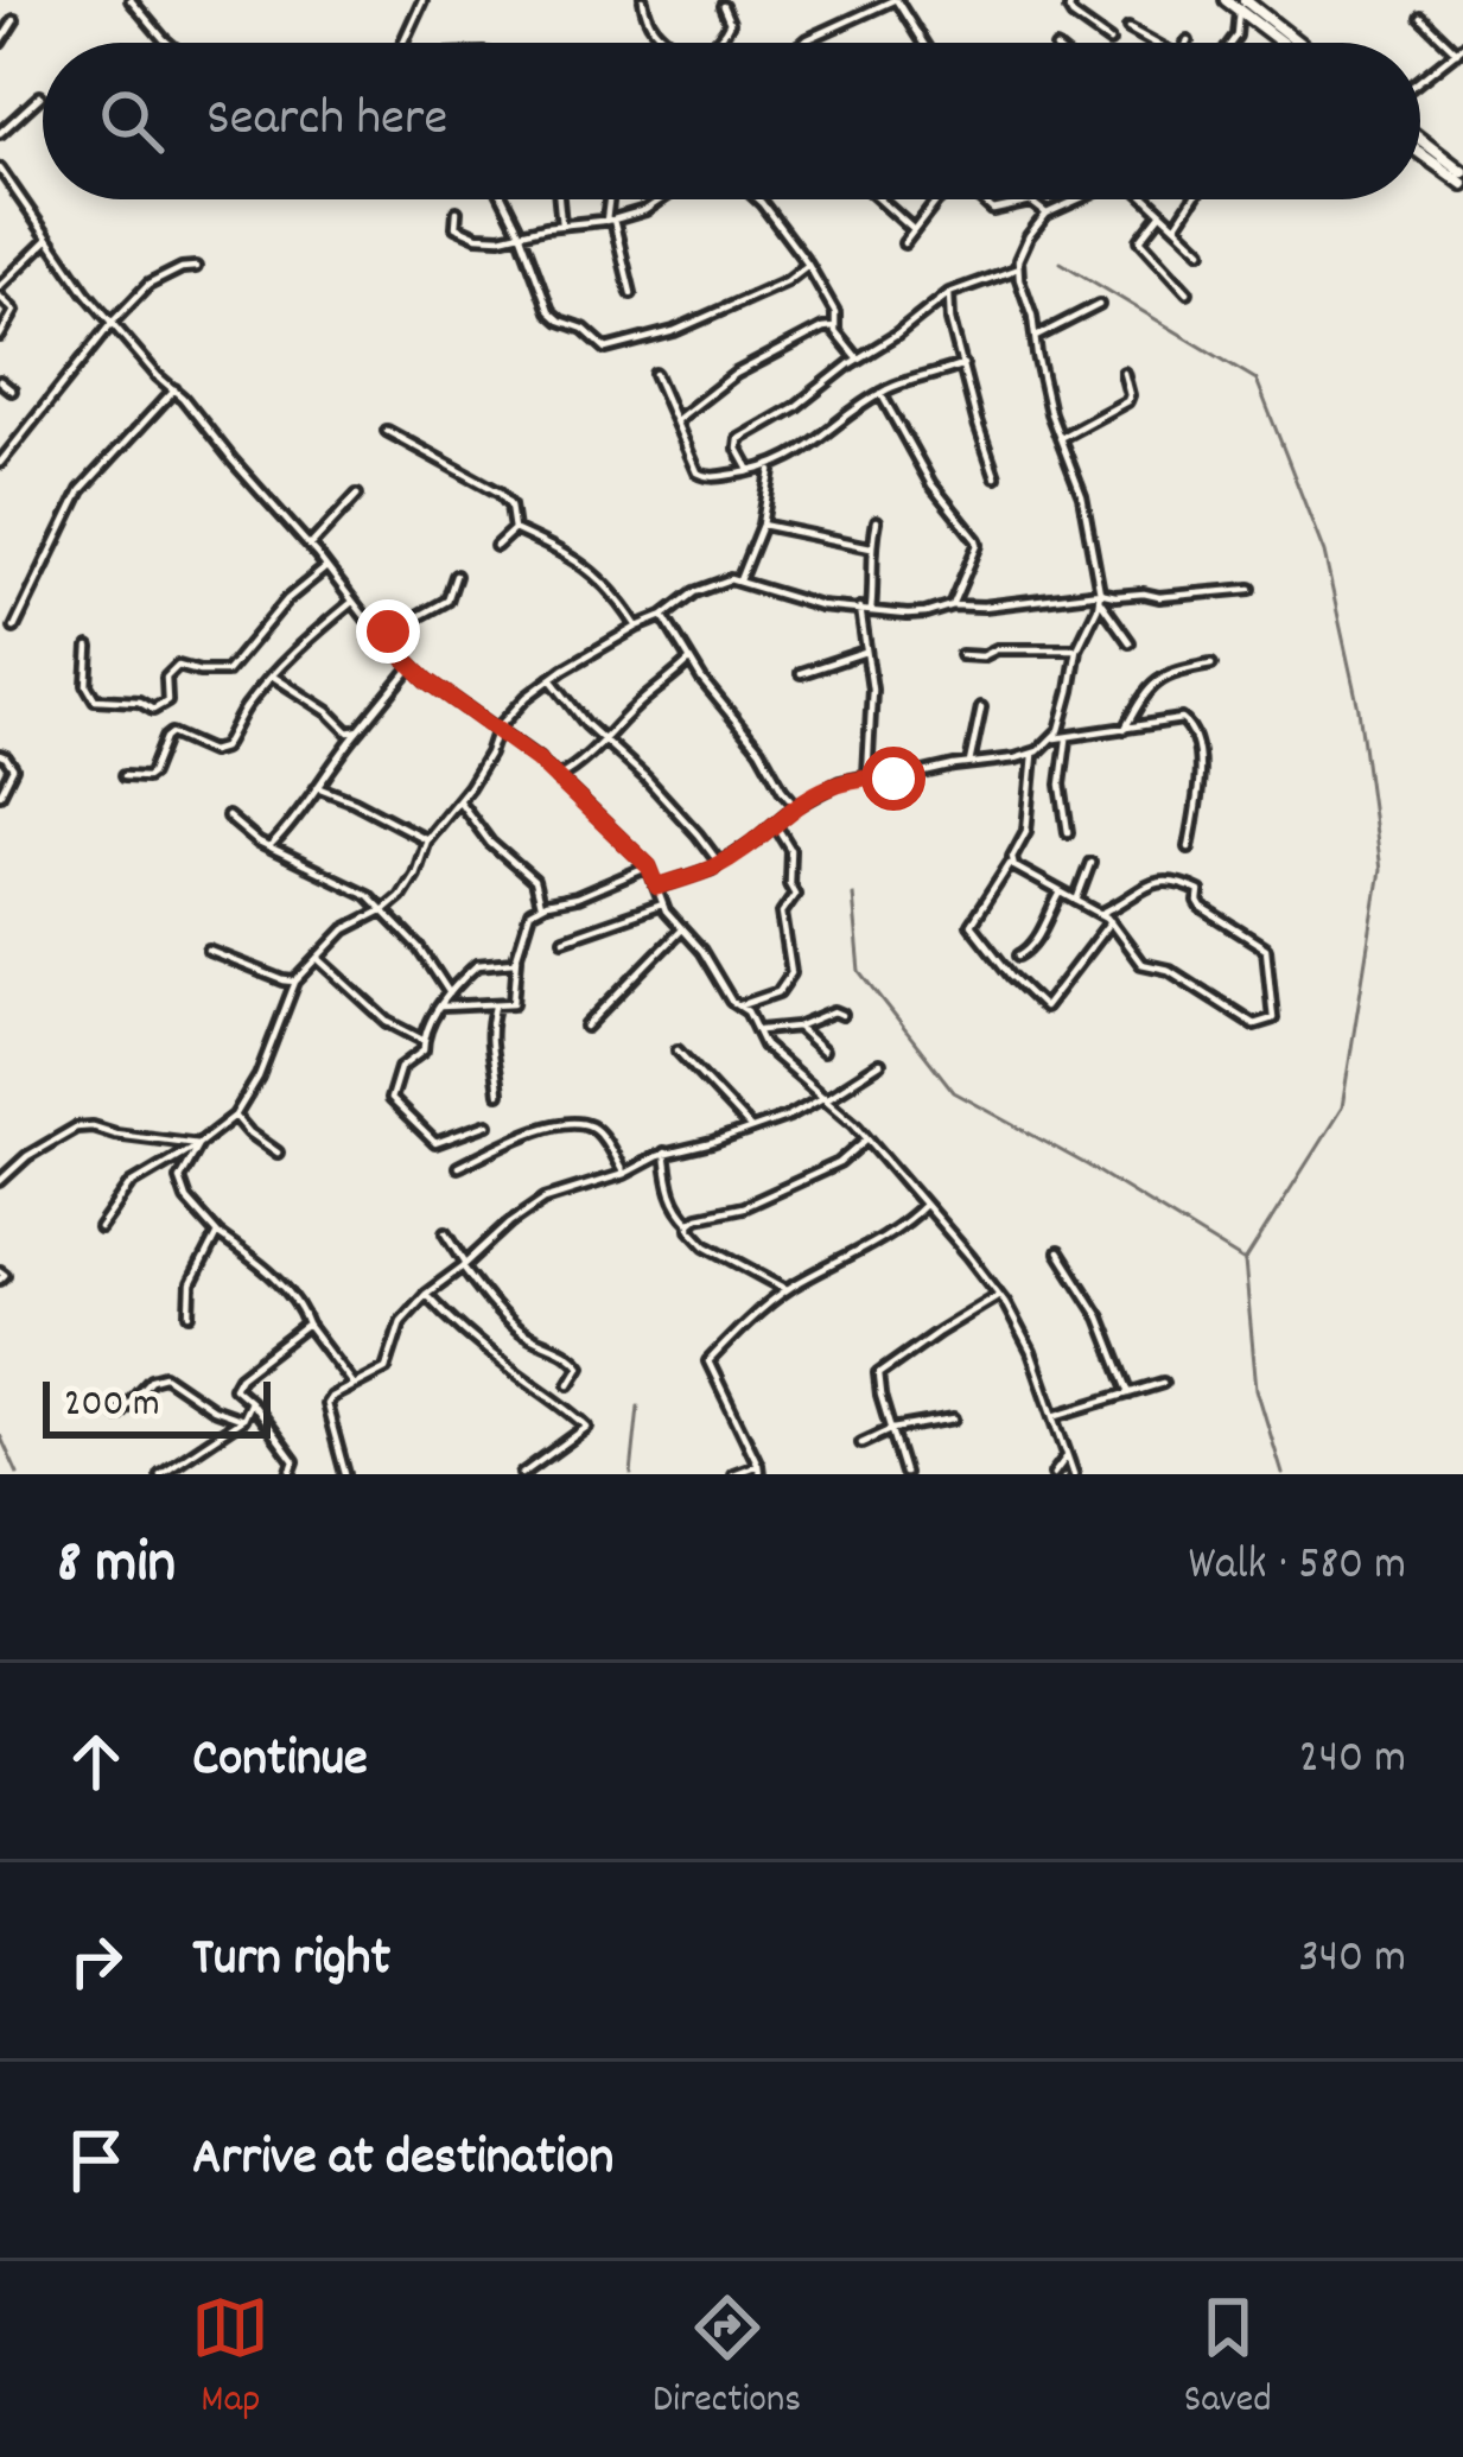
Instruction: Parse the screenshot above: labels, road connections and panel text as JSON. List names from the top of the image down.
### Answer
{
  "scale_bar": "200 m",
  "page": {
    "search": "Search here",
    "scale": "200 m",
    "heading": ["8 min", "Walk · 580 m"],
    "list": [
      ["Continue", "240 m"],
      ["Turn right", "340 m"],
      "Arrive at destination"
    ],
    "nav": ["Map", "Directions", "Saved"]
  }
}
